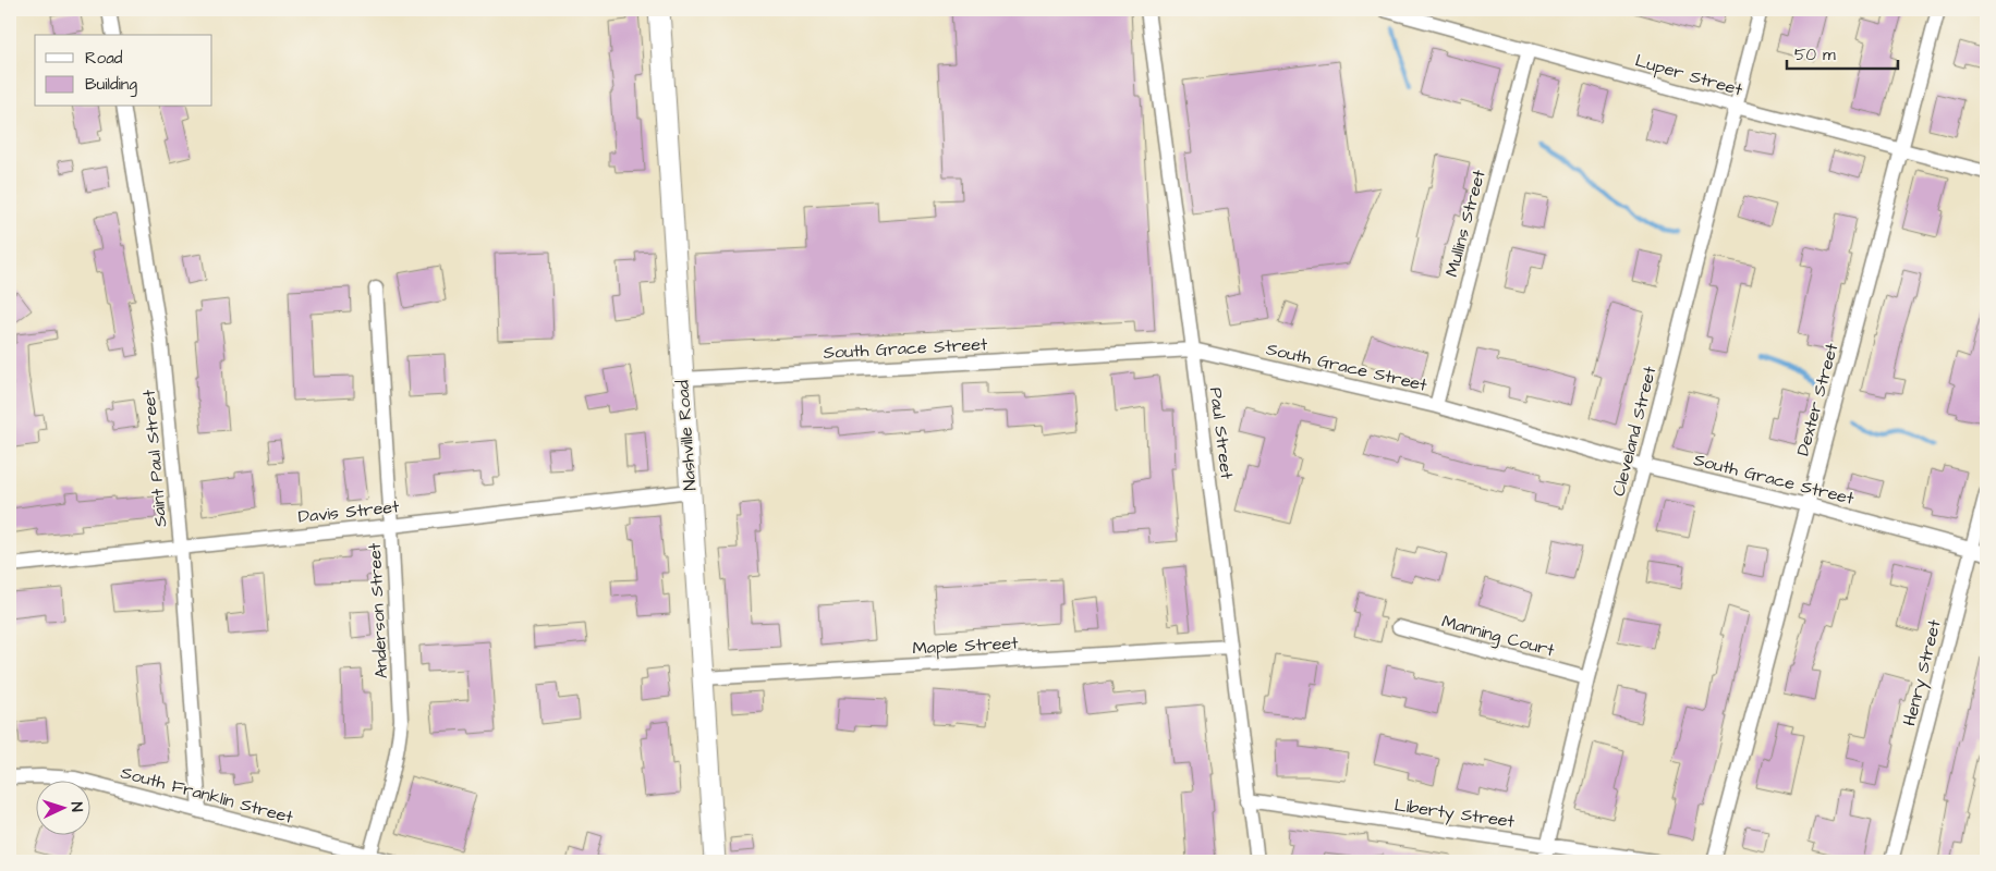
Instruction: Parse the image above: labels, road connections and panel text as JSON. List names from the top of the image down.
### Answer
{
  "streets": {
    "main road": ["Nashville Road"],
    "street": [
      "Luper Street",
      "Mullins Street",
      "South Grace Street",
      "Dexter Street",
      "Cleveland Street",
      "Paul Street",
      "Saint Paul Street",
      "Davis Street",
      "Anderson Street",
      "Manning Court",
      "Maple Street",
      "Henry Street",
      "South Franklin Street",
      "Liberty Street"
    ]
  },
  "crossings": [
    ["Luper Street", "Mullins Street"],
    ["Luper Street", "Dexter Street"],
    ["Luper Street", "Cleveland Street"],
    ["Mullins Street", "South Grace Street"],
    ["South Grace Street", "Dexter Street"],
    ["South Grace Street", "Cleveland Street"],
    ["South Grace Street", "Paul Street"],
    ["South Grace Street", "Nashville Road"],
    ["South Grace Street", "Henry Street"],
    ["Cleveland Street", "Manning Court"],
    ["Cleveland Street", "Liberty Street"],
    ["Paul Street", "Maple Street"],
    ["Paul Street", "Liberty Street"],
    ["Nashville Road", "Davis Street"],
    ["Nashville Road", "Maple Street"],
    ["Saint Paul Street", "Davis Street"],
    ["Saint Paul Street", "South Franklin Street"],
    ["Davis Street", "Anderson Street"],
    ["Anderson Street", "South Franklin Street"]
  ],
  "legend": ["Road", "Building"],
  "scale_bar": "50 m",
  "north": "right"
}
